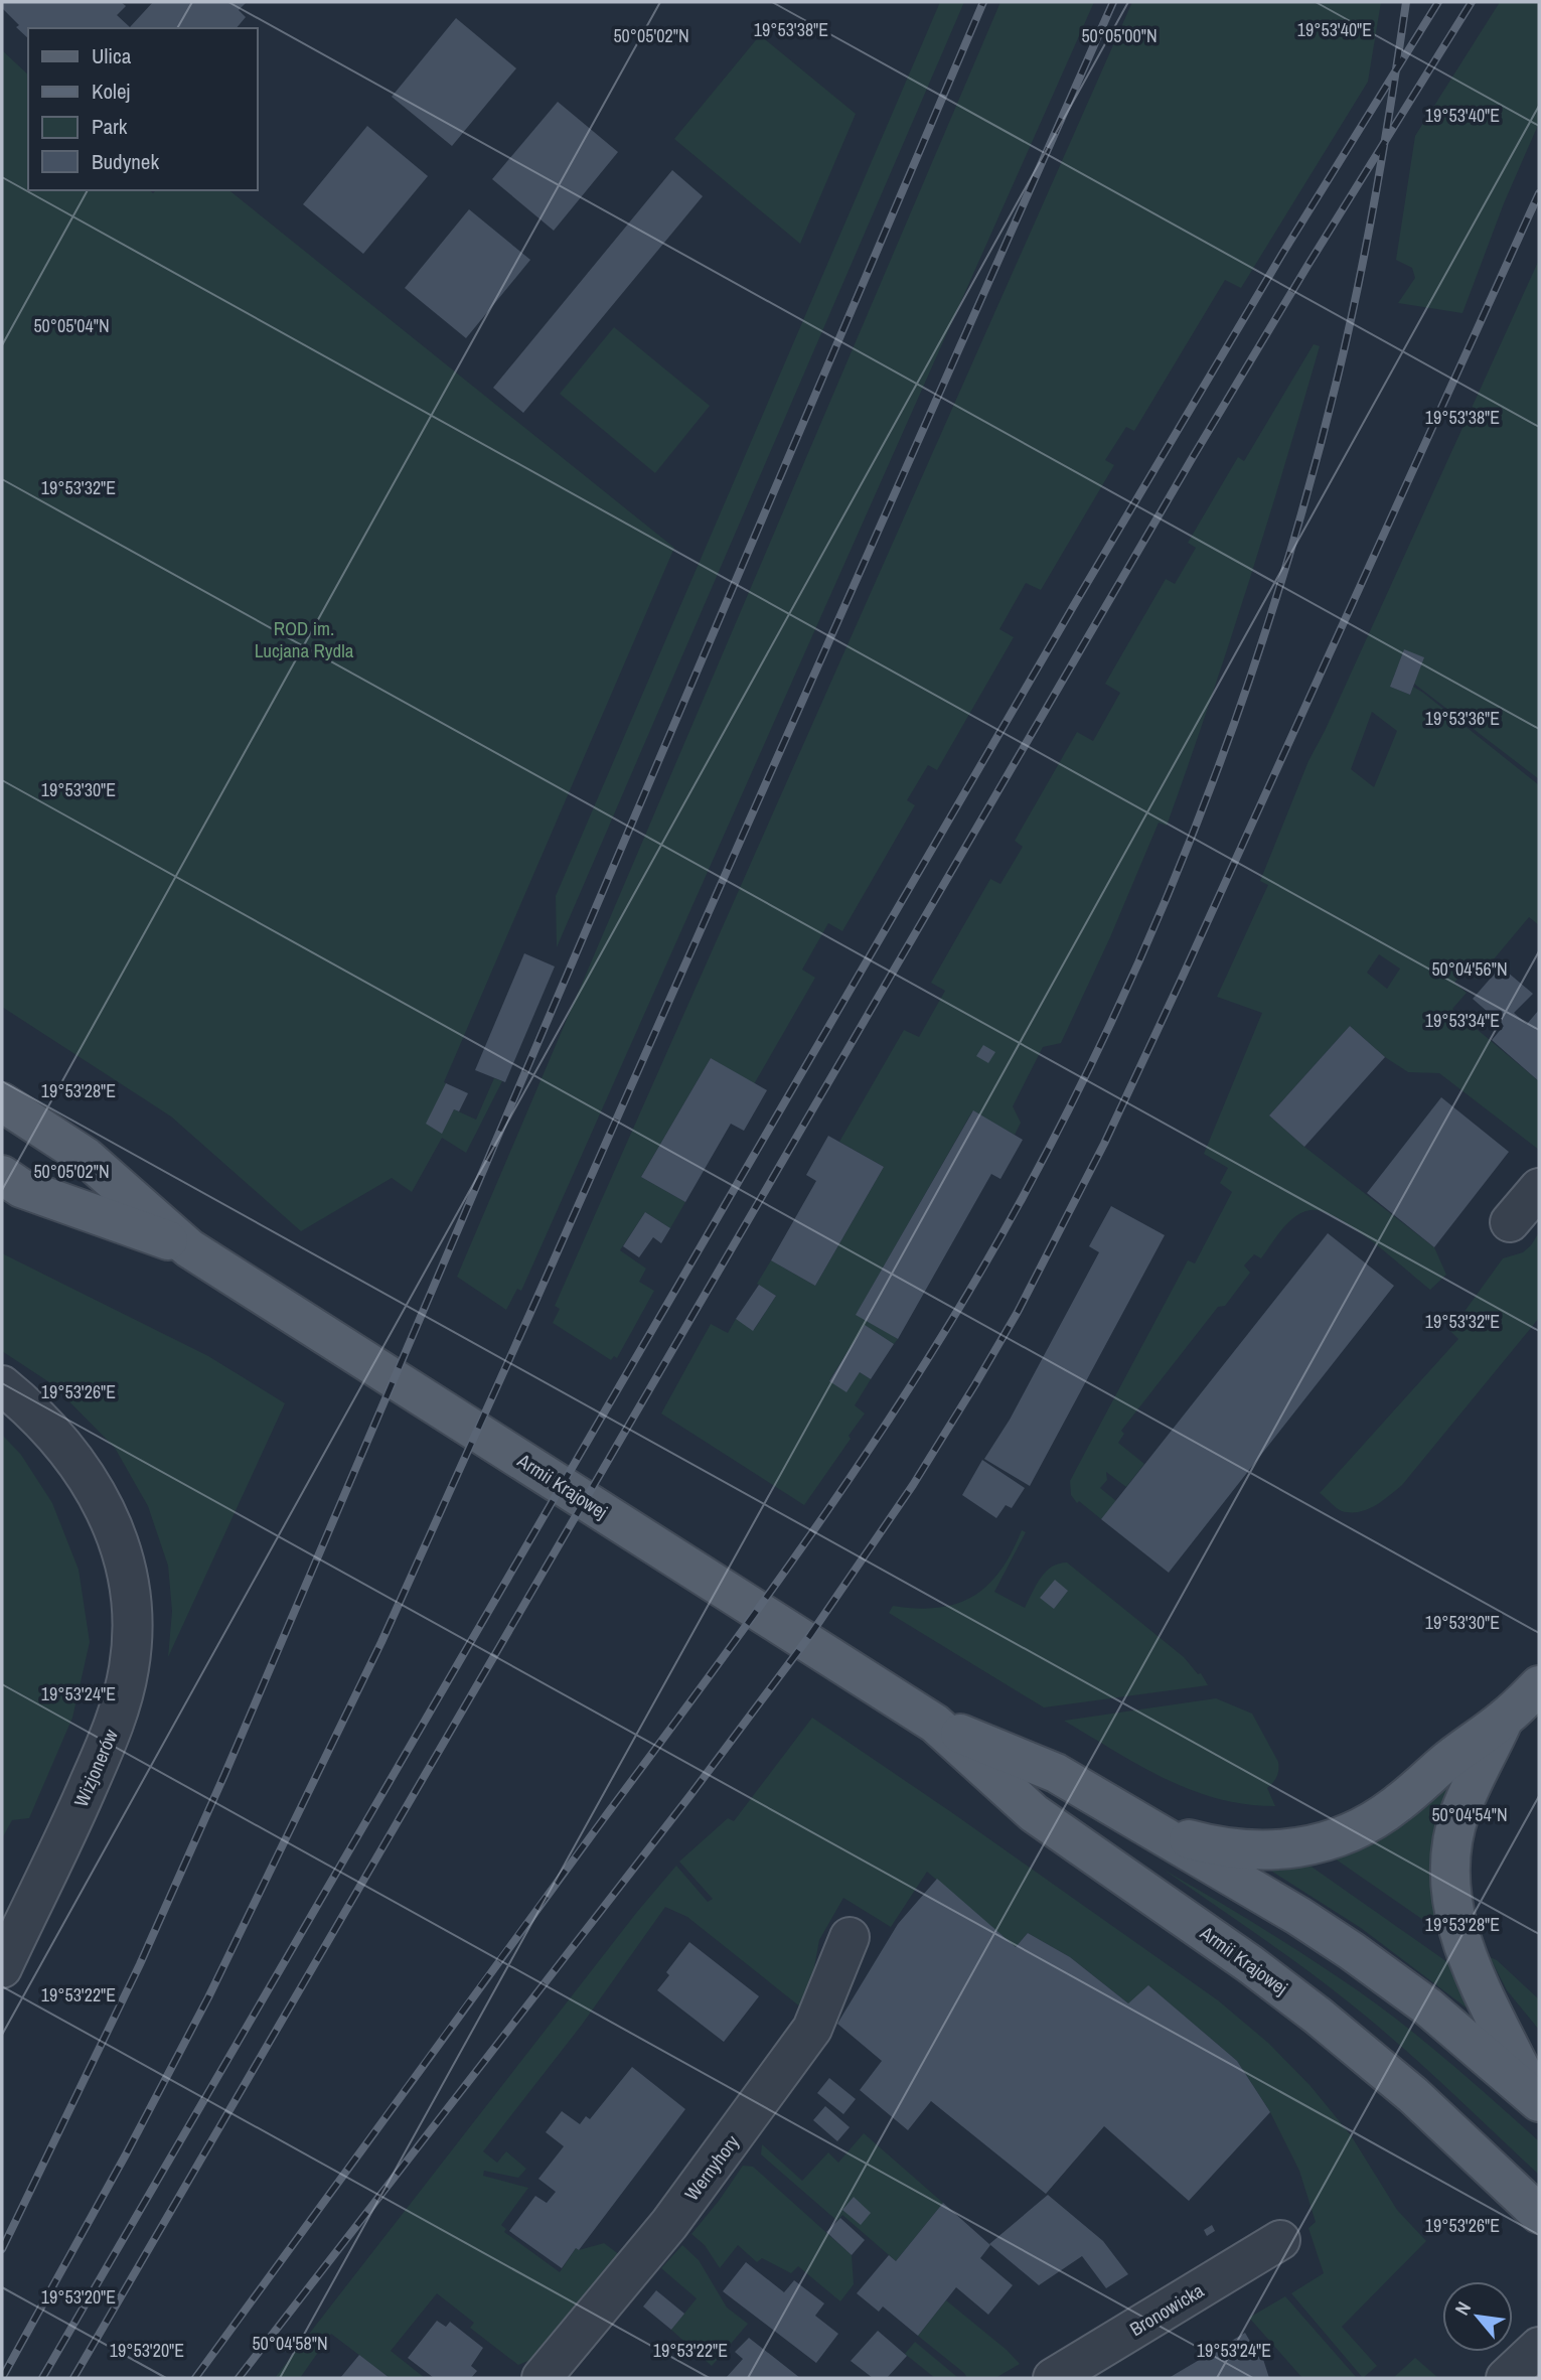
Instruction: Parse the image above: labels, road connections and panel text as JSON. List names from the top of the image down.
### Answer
{
  "streets": {
    "main road": ["Armii Krajowej"],
    "street": ["Wizjonerów", "Wernyhory", "Bronowicka"]
  },
  "parks": ["ROD im. Lucjana Rydla"],
  "legend": [
    "Ulica",
    "Kolej",
    "Park",
    "Budynek"
  ],
  "north": "top left",
  "coordinates": [
    "19°53'38\"E",
    "19°53'40\"E",
    "50°05'02\"N",
    "50°05'00\"N",
    "50°05'04\"N",
    "19°53'32\"E",
    "19°53'36\"E",
    "19°53'30\"E",
    "50°04'56\"N",
    "19°53'34\"E",
    "19°53'28\"E",
    "19°53'26\"E",
    "19°53'24\"E",
    "50°04'54\"N",
    "19°53'22\"E",
    "19°53'20\"E",
    "50°04'58\"N"
  ]
}
